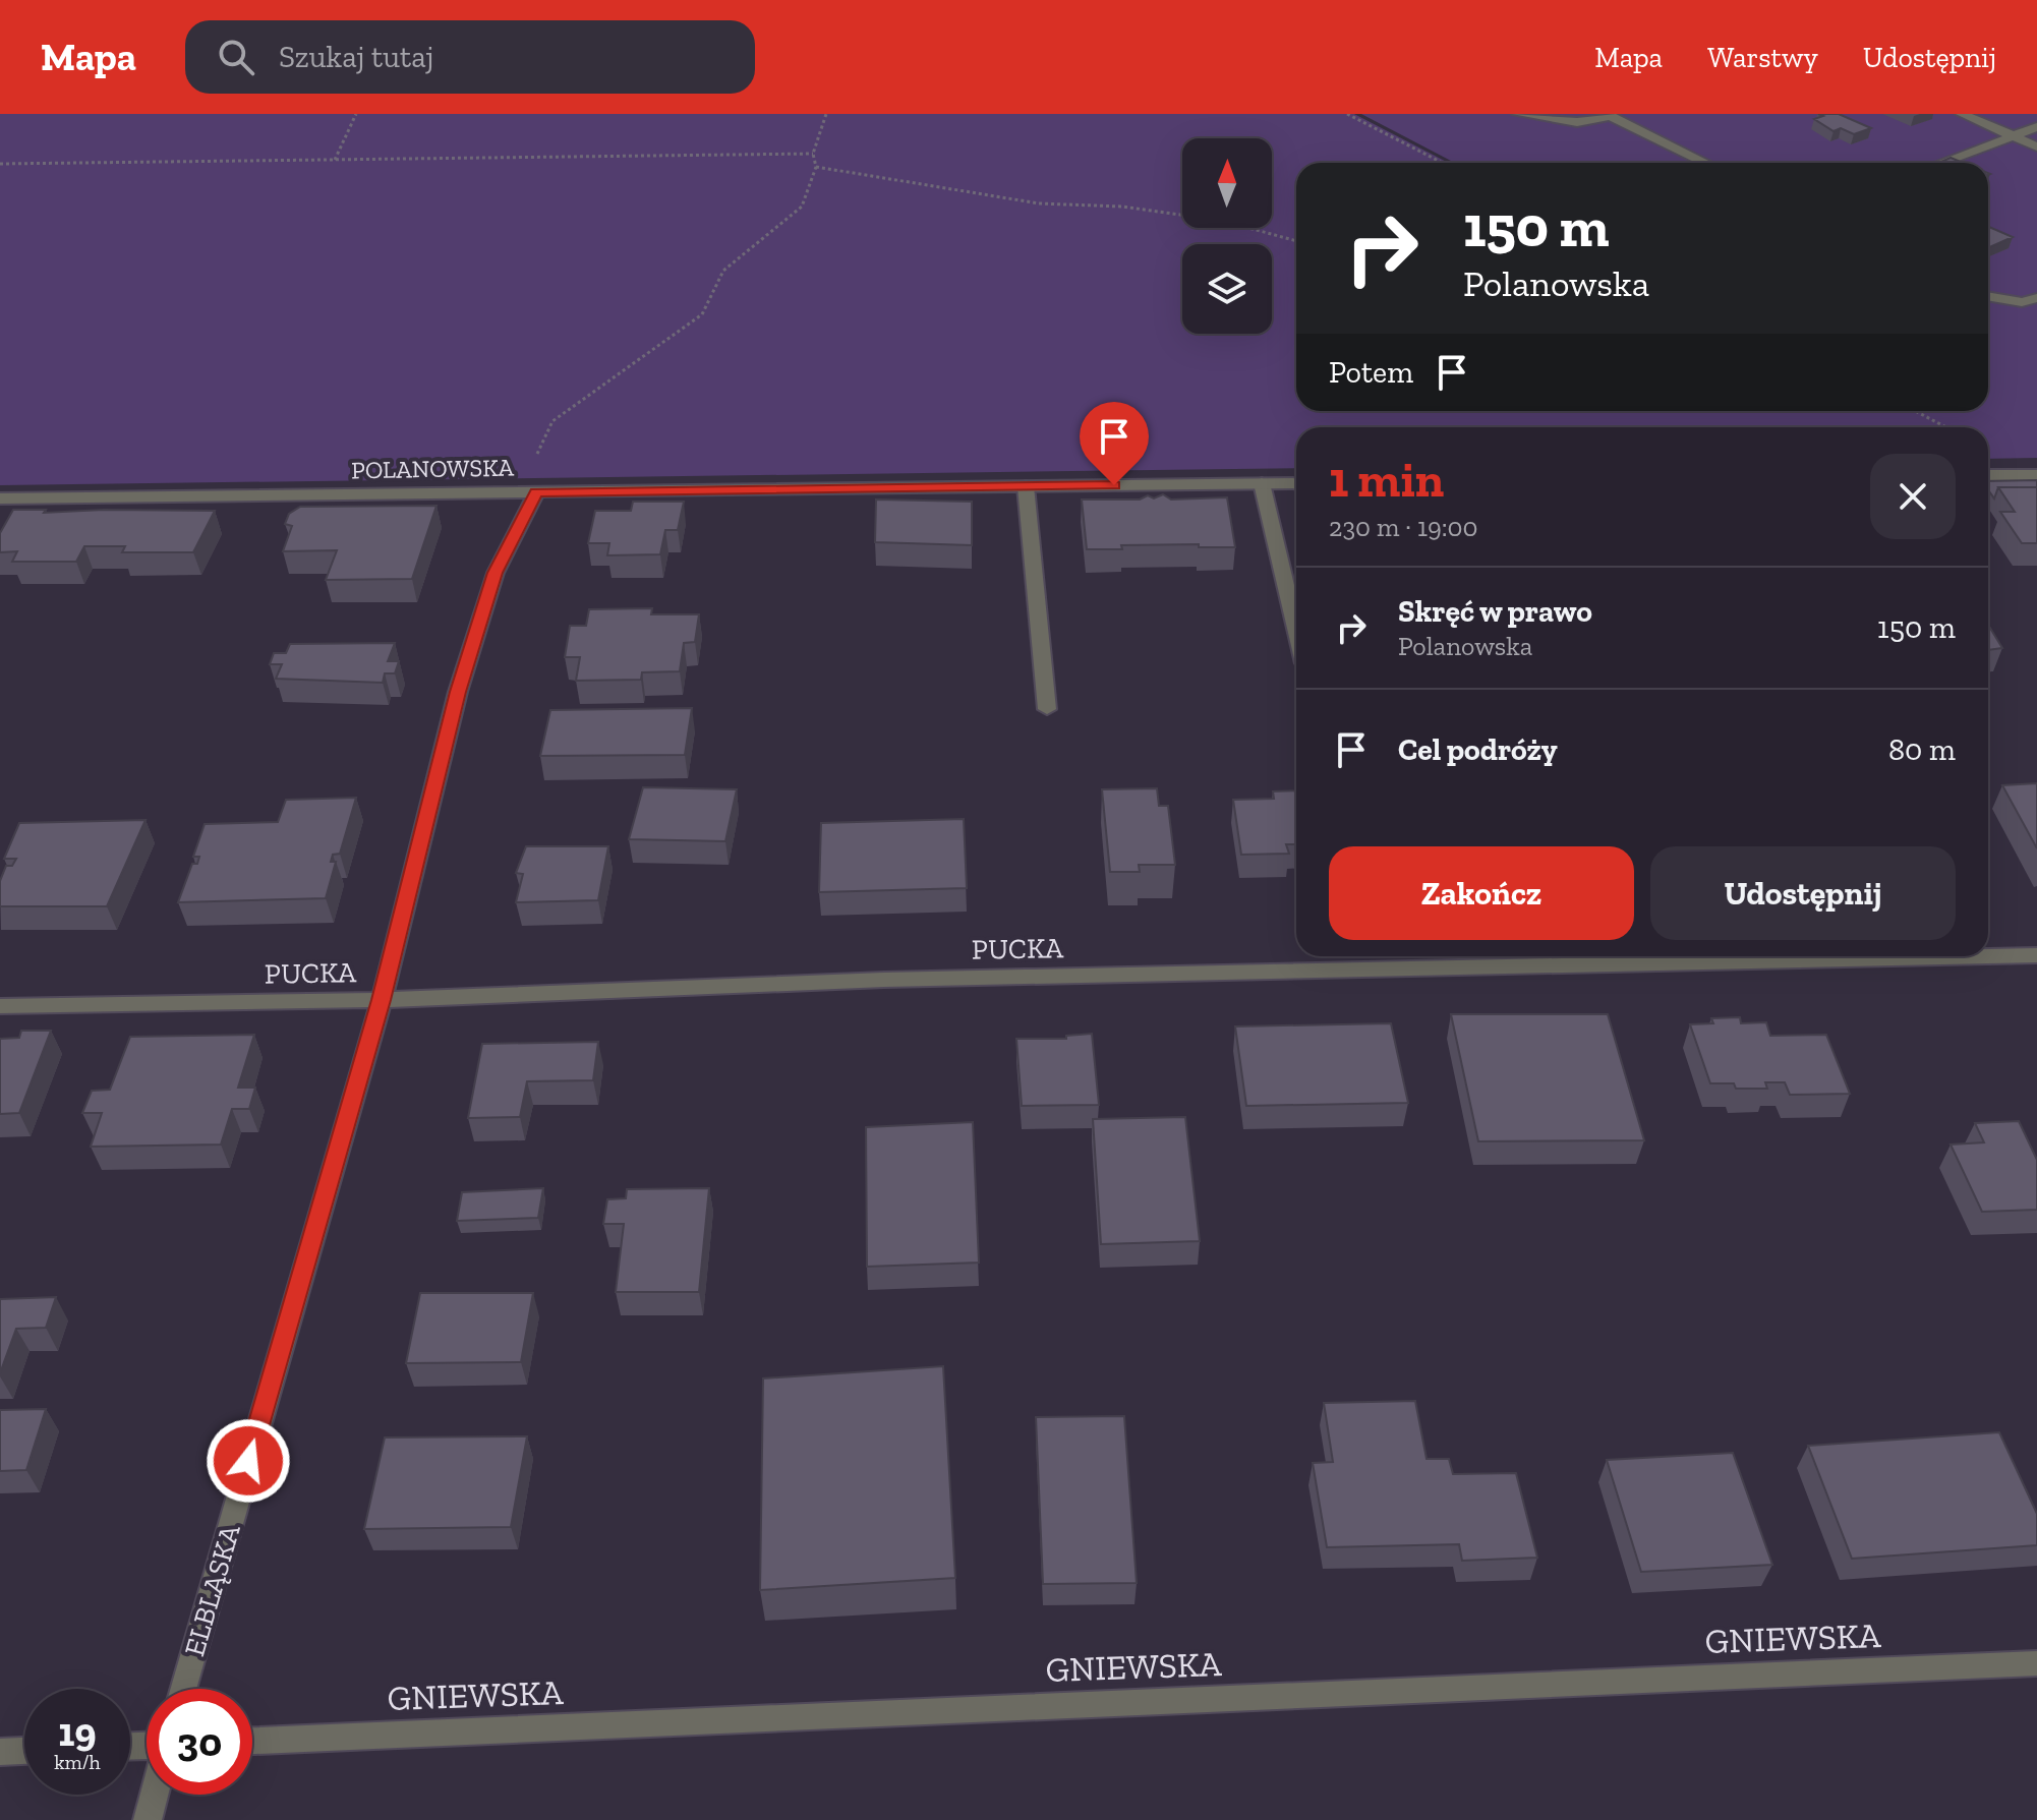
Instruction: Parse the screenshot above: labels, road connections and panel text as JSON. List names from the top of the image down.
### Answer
{
  "streets": {
    "street": [
      "POLANOWSKA",
      "PUCKA",
      "ELBLĄSKA",
      "GNIEWSKA"
    ]
  },
  "crossings": [
    ["POLANOWSKA", "ELBLĄSKA"],
    ["PUCKA", "ELBLĄSKA"]
  ],
  "north": "top",
  "page": {
    "header": "Mapa",
    "search": "Szukaj tutaj",
    "nav": ["Mapa", "Warstwy", "Udostępnij"],
    "turn": ["150 m", "Polanowska"],
    "then": "Potem",
    "heading": ["1 min", "230 m · 19:00"],
    "list": [
      {
        "name": "Skręć w prawo",
        "note": "Polanowska",
        "value": "150 m"
      },
      {
        "name": "Cel podróży",
        "value": "80 m"
      }
    ],
    "buttons": ["Zakończ", "Udostępnij"],
    "speed": "19 km/h",
    "limit": "30"
  }
}
